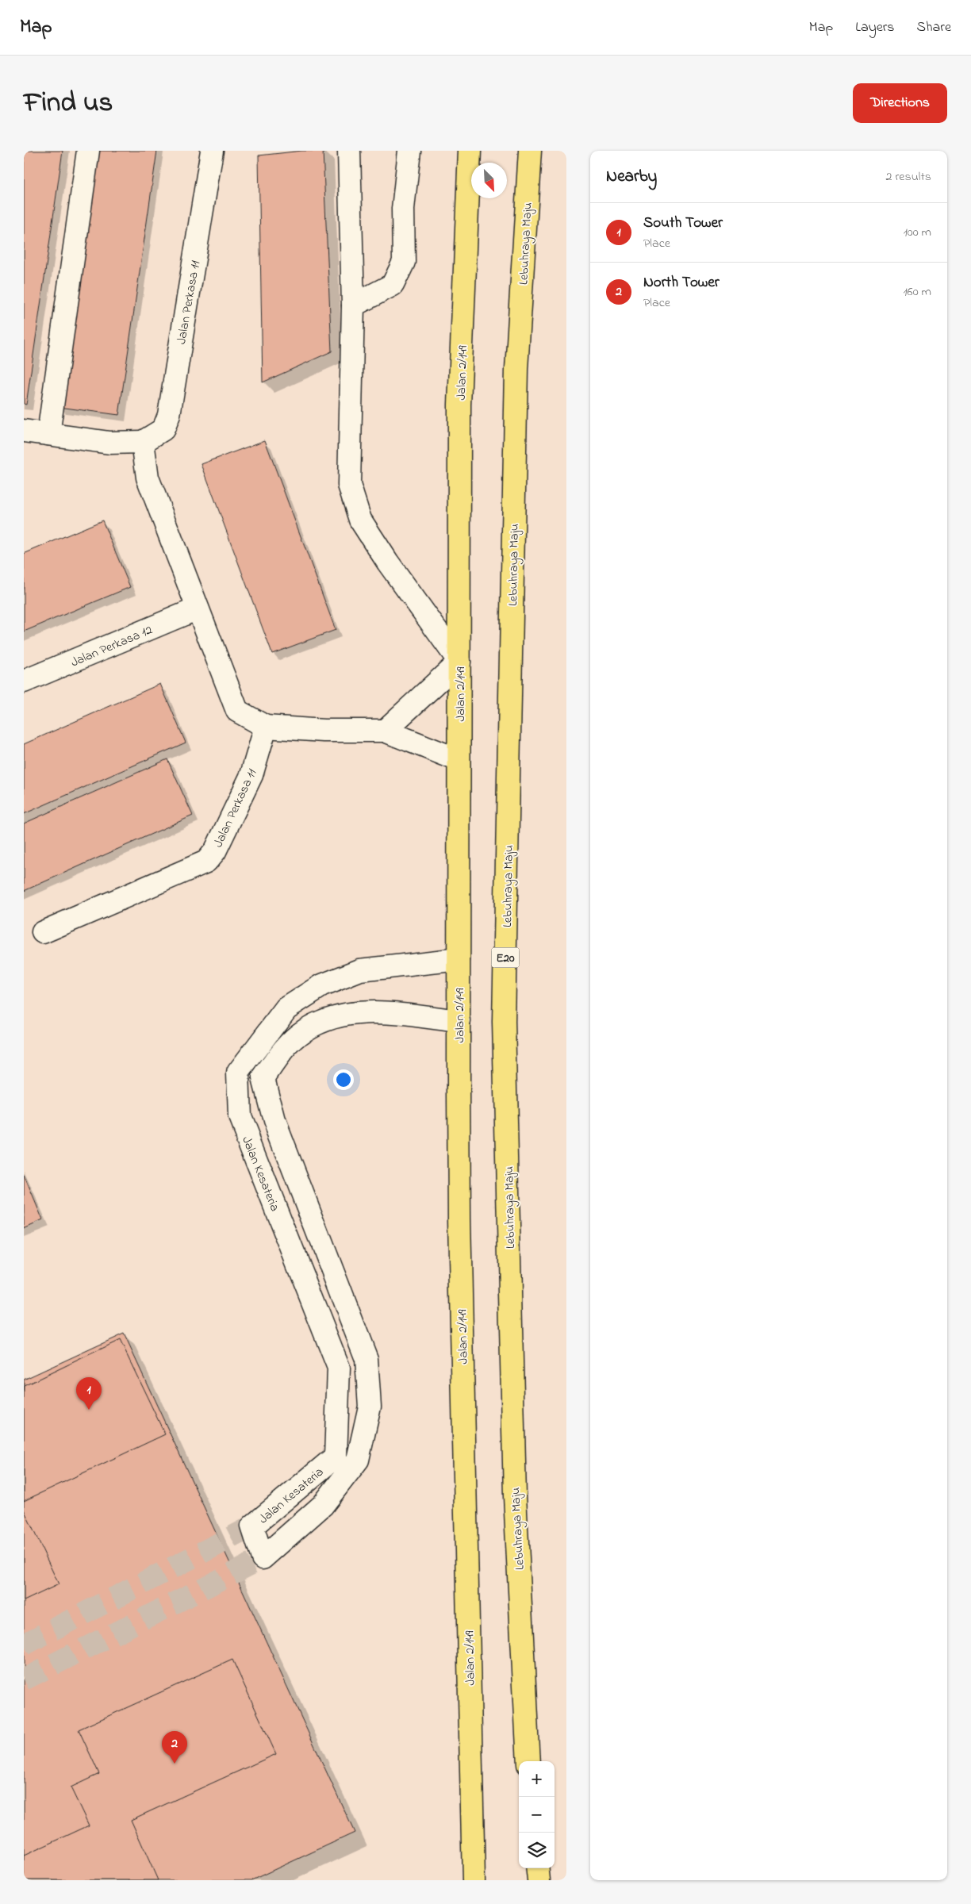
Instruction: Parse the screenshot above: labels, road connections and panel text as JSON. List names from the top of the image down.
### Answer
{
  "streets": {
    "main road": ["Lebuhraya Maju", "Jalan 2/149", "E20"],
    "street": ["Jalan Perkasa 11", "Jalan Perkasa 12", "Jalan Kesateria"]
  },
  "crossings": [
    ["Jalan 2/149", "Jalan Kesateria"]
  ],
  "north": "bottom right",
  "page": {
    "header": "Map",
    "nav": ["Map", "Layers", "Share"],
    "title": "Find us",
    "buttons": "Directions",
    "heading": ["Nearby", "2 results"],
    "list": [
      {
        "mark": "1",
        "name": "South Tower",
        "note": "Place",
        "value": "100 m"
      },
      {
        "mark": "2",
        "name": "North Tower",
        "note": "Place",
        "value": "160 m"
      }
    ],
    "pins": ["1", "2"],
    "map_buttons": ["+", "−"]
  }
}
